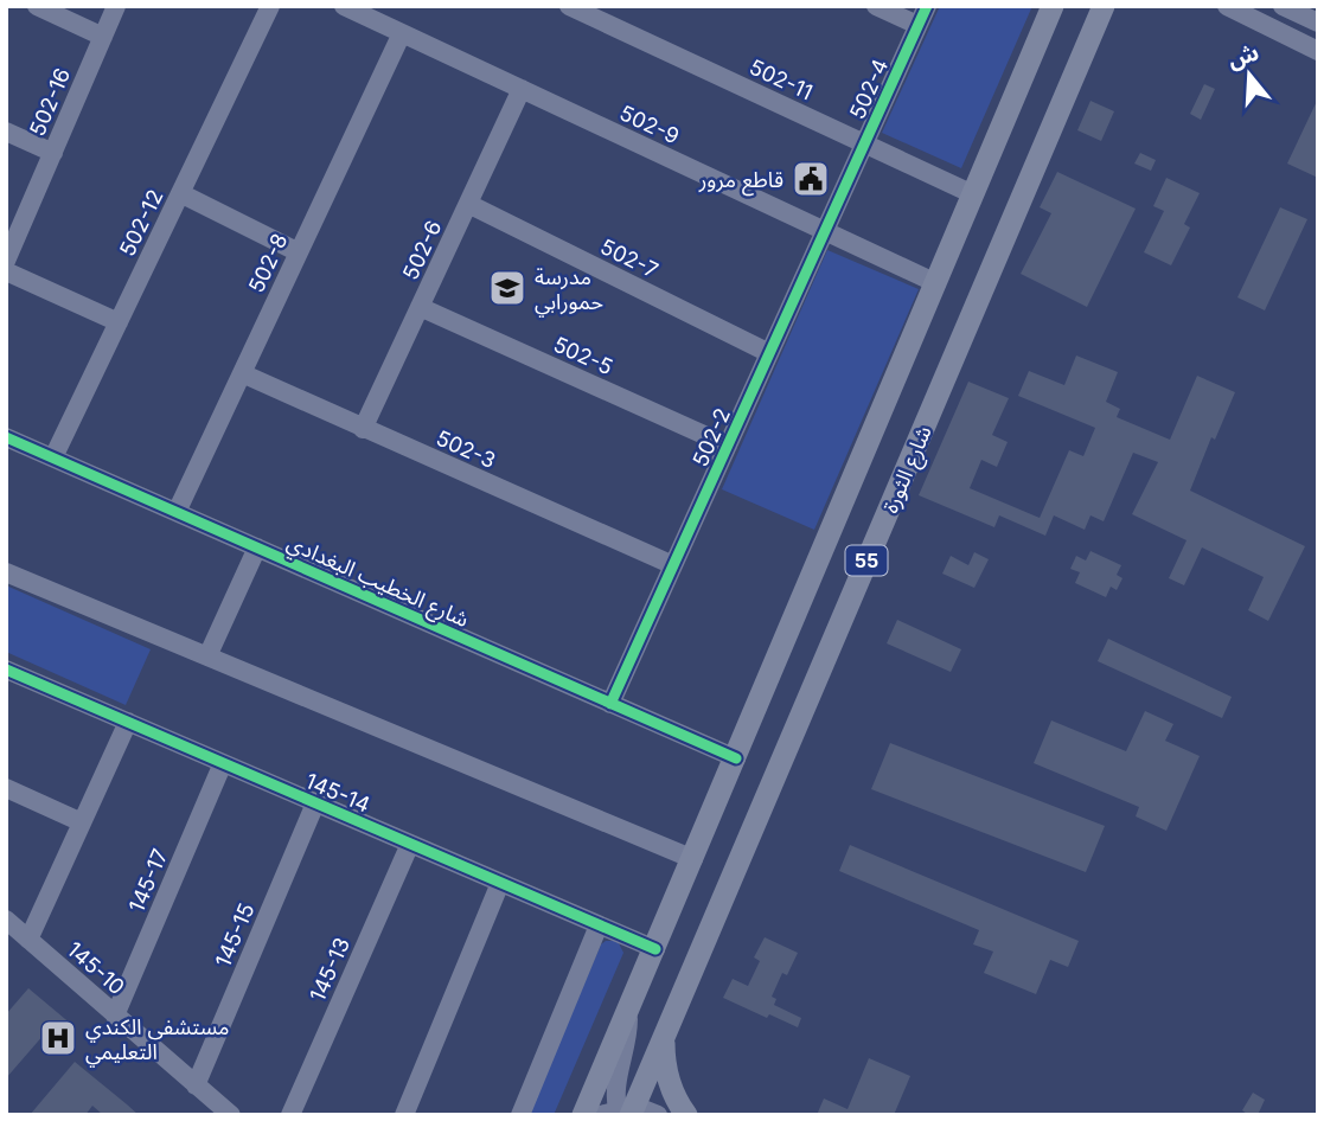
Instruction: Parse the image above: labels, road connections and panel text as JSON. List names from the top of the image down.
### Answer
{
  "streets": {
    "main road": ["شارع الثورة", "55"],
    "street": [
      "502-11",
      "502-4",
      "502-16",
      "502-9",
      "502-12",
      "502-6",
      "502-7",
      "502-8",
      "502-5",
      "502-2",
      "502-3",
      "شارع الخطيب البغدادي",
      "145-14",
      "145-17",
      "145-15",
      "145-10",
      "145-13"
    ]
  },
  "crossings": [
    ["502-11", "502-4"],
    ["502-11", "55"],
    ["502-4", "502-2"],
    ["502-9", "502-6"],
    ["502-9", "502-8"],
    ["502-9", "502-2"],
    ["502-9", "55"],
    ["502-12", "شارع الخطيب البغدادي"],
    ["502-6", "502-7"],
    ["502-6", "502-5"],
    ["502-6", "502-3"],
    ["502-7", "502-2"],
    ["502-8", "502-3"],
    ["502-8", "شارع الخطيب البغدادي"],
    ["502-5", "502-2"],
    ["502-2", "502-3"],
    ["502-2", "شارع الخطيب البغدادي"],
    ["55", "شارع الخطيب البغدادي"],
    ["55", "145-14"],
    ["145-14", "145-17"],
    ["145-14", "145-15"],
    ["145-14", "145-13"],
    ["145-17", "145-10"],
    ["145-15", "145-10"]
  ],
  "places": {
    "public building": ["قاطع مرور"],
    "school or university": ["مدرسة حمورابي"],
    "hospital": ["مستشفى الكندي التعليمي"]
  },
  "north": "top"
}
